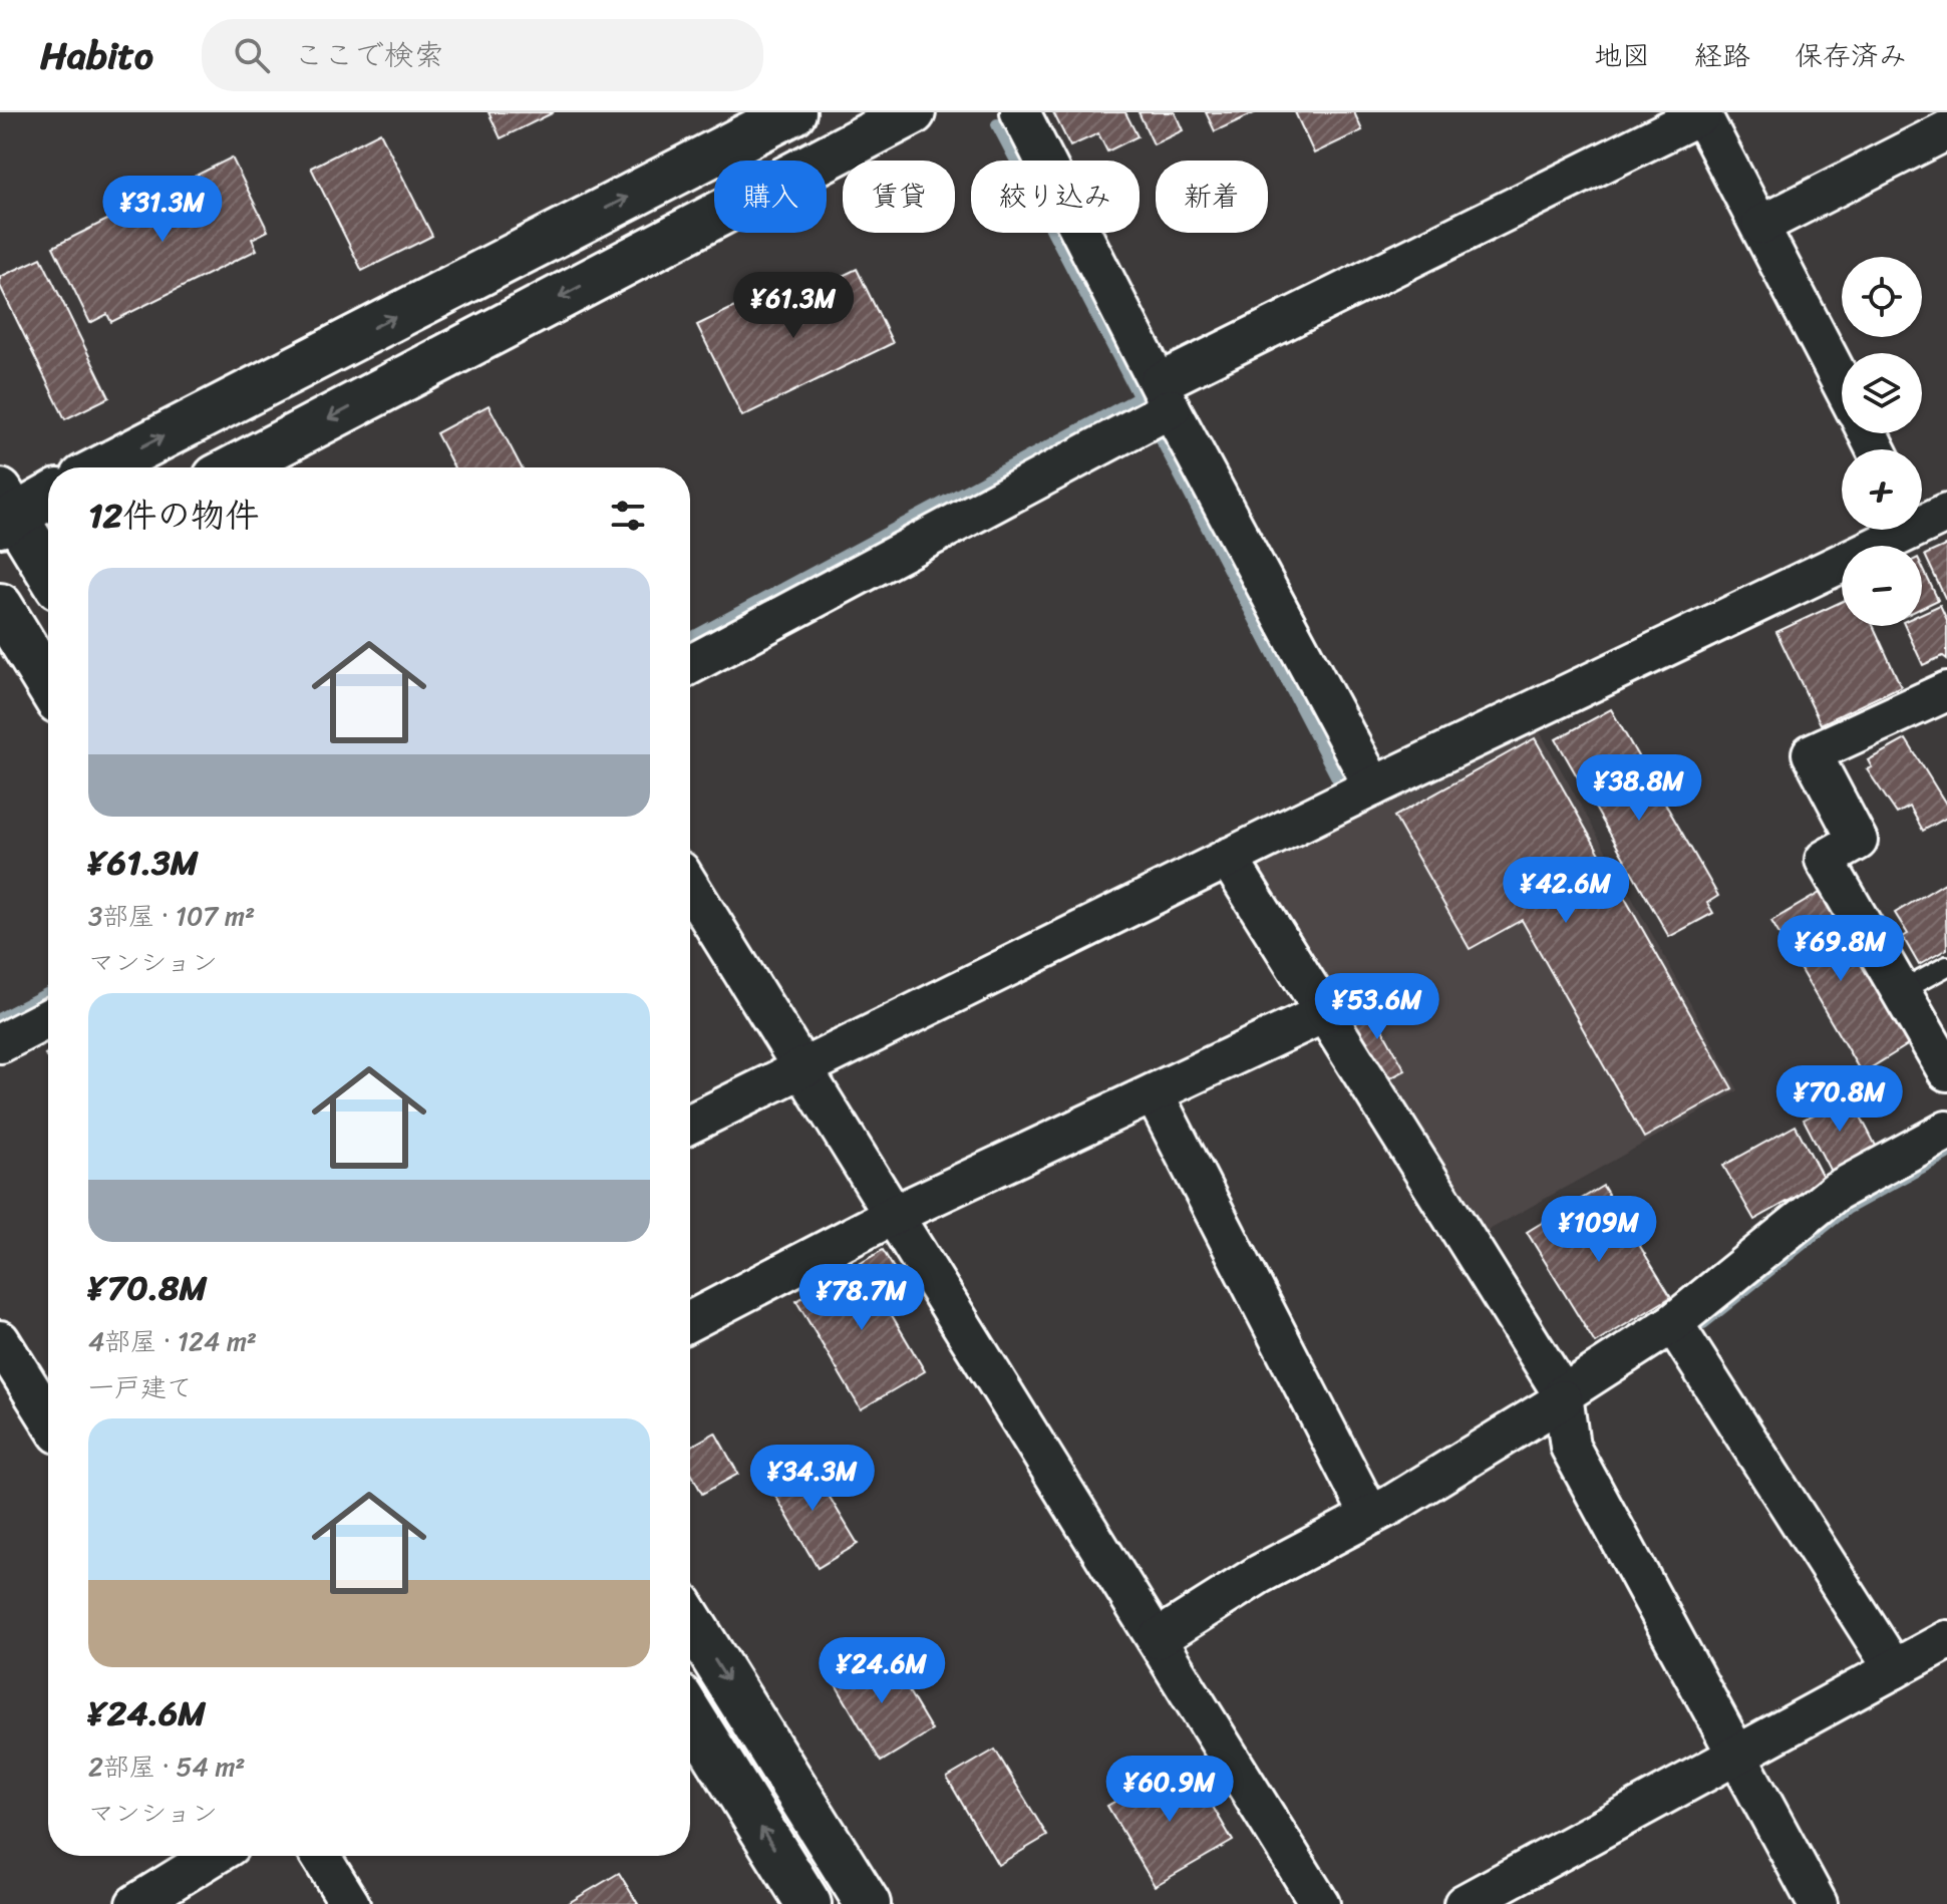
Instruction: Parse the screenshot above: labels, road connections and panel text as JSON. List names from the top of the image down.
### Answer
{
  "page": {
    "header": "Habito",
    "search": "ここで検索",
    "nav": ["地図", "経路", "保存済み"],
    "chip": [
      "購入",
      "賃貸",
      "絞り込み",
      "新着"
    ],
    "price": [
      "¥31.3M",
      "¥61.3M",
      "¥38.8M",
      "¥42.6M",
      "¥69.8M",
      "¥53.6M",
      "¥70.8M",
      "¥109M",
      "¥78.7M",
      "¥34.3M",
      "¥24.6M",
      "¥60.9M"
    ],
    "map_buttons": ["+", "−"],
    "heading": "12件の物件",
    "list": [
      {
        "name": "¥61.3M",
        "note": "3部屋 · 107 m² · マンション"
      },
      {
        "name": "¥70.8M",
        "note": "4部屋 · 124 m² · 一戸建て"
      },
      {
        "name": "¥24.6M",
        "note": "2部屋 · 54 m² · マンション"
      }
    ]
  }
}
